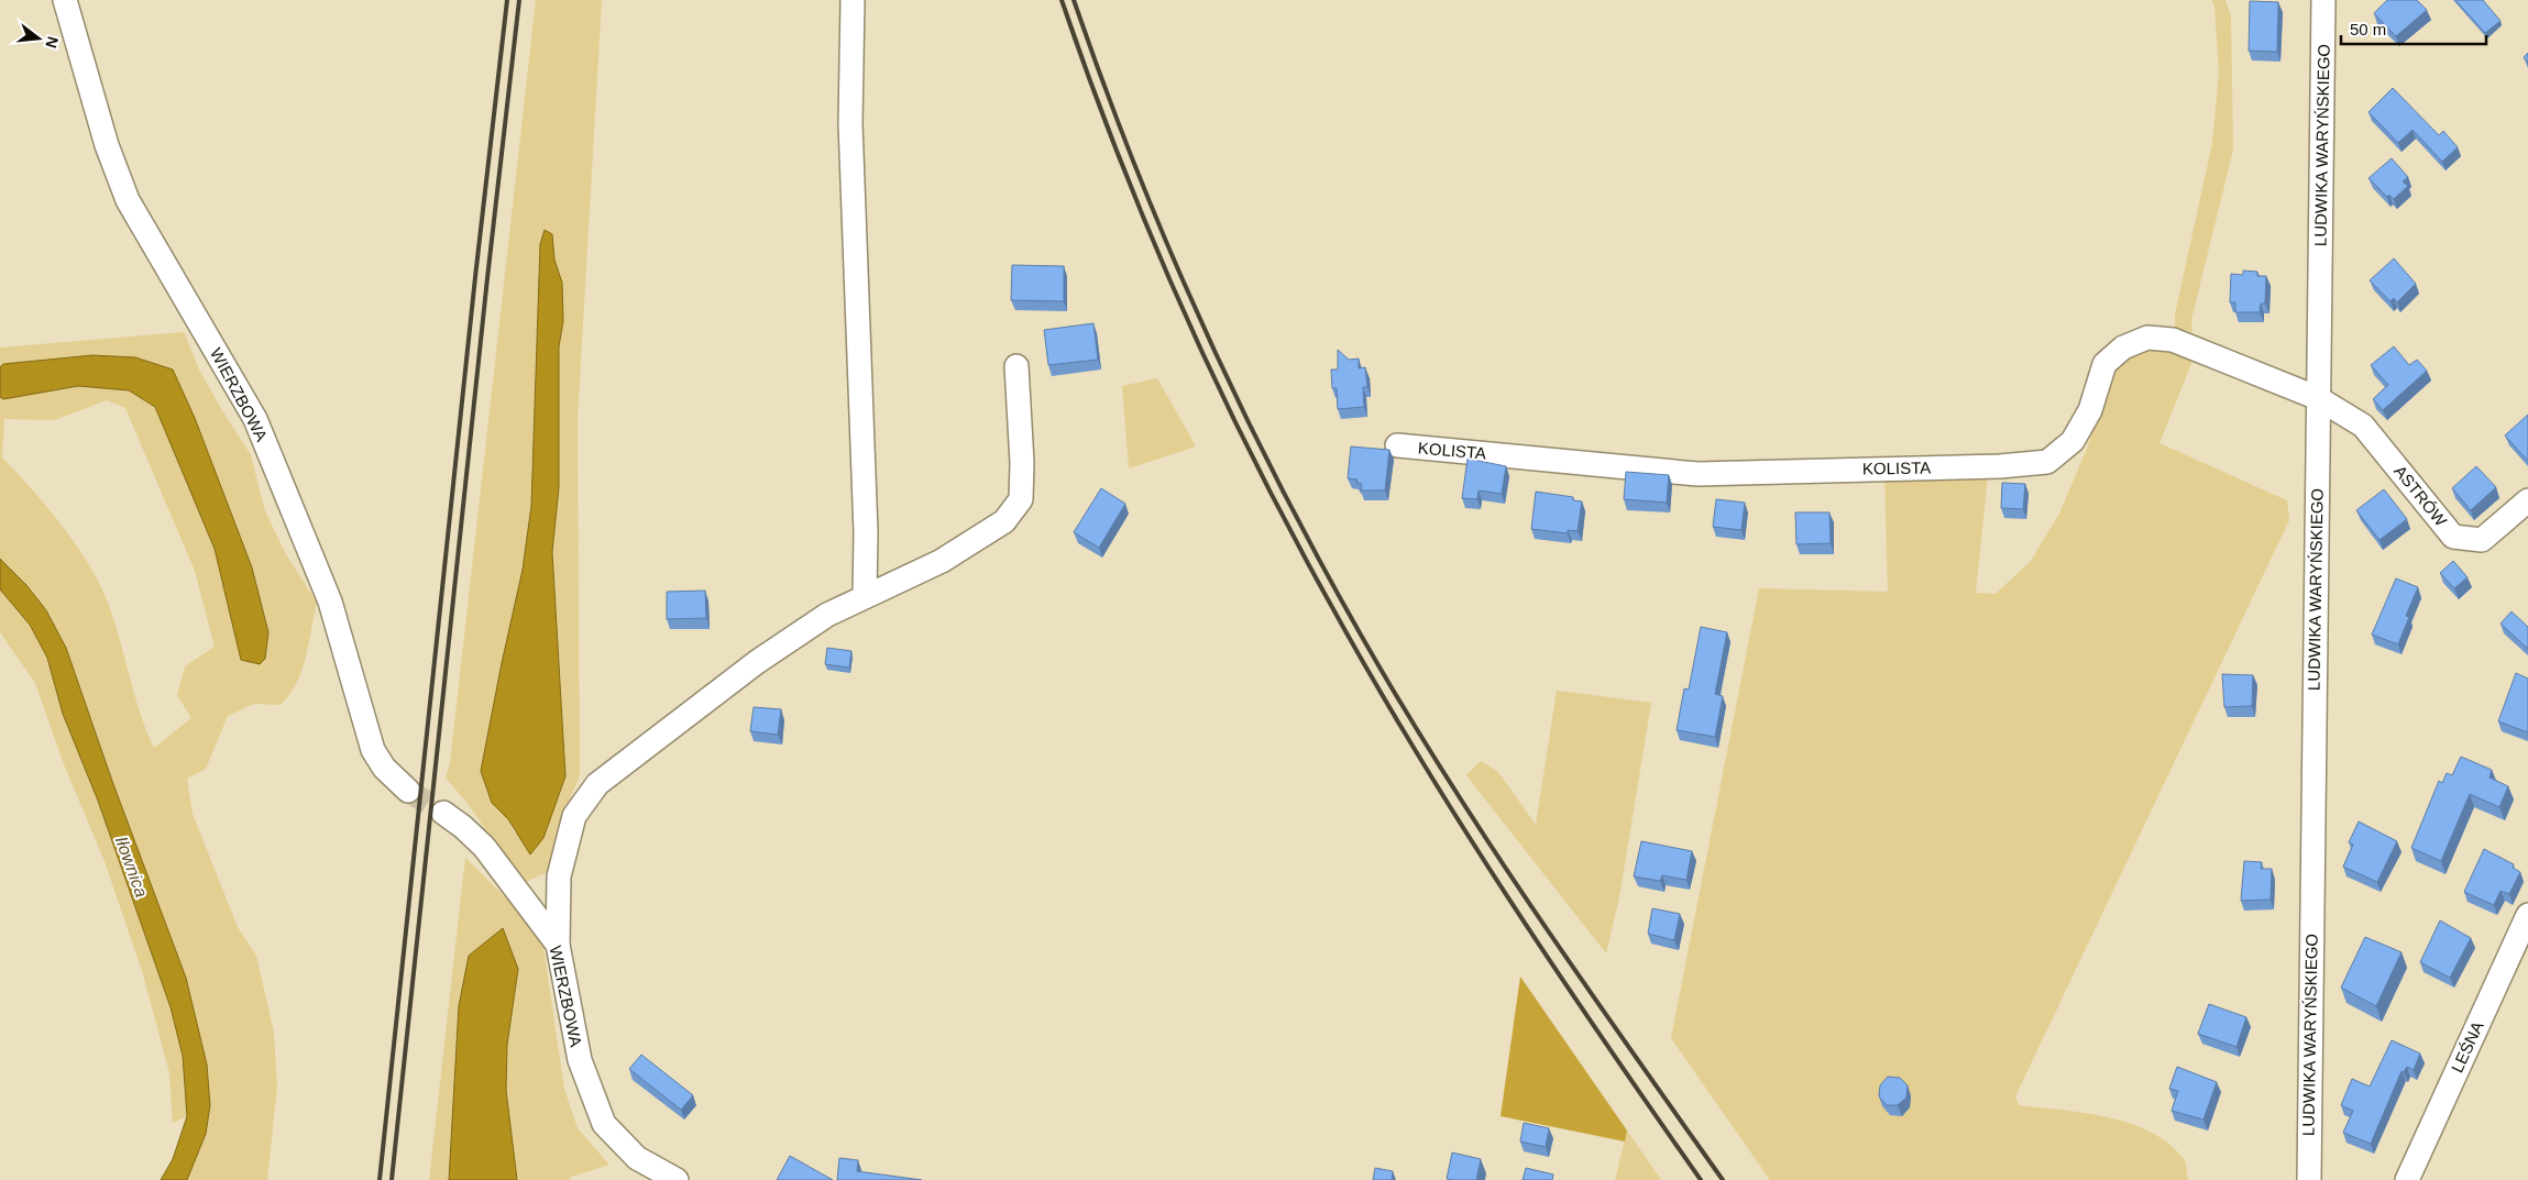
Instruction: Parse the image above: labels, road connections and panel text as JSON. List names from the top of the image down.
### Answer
{
  "streets": {
    "street": [
      "LUDWIKA WARYŃSKIEGO",
      "WIERZBOWA",
      "KOLISTA",
      "ASTRÓW",
      "LEŚNA"
    ]
  },
  "crossings": [
    ["LUDWIKA WARYŃSKIEGO", "KOLISTA"],
    ["LUDWIKA WARYŃSKIEGO", "ASTRÓW"],
    ["KOLISTA", "ASTRÓW"]
  ],
  "water": ["Iłownica"],
  "scale_bar": "50 m",
  "north": "right"
}
